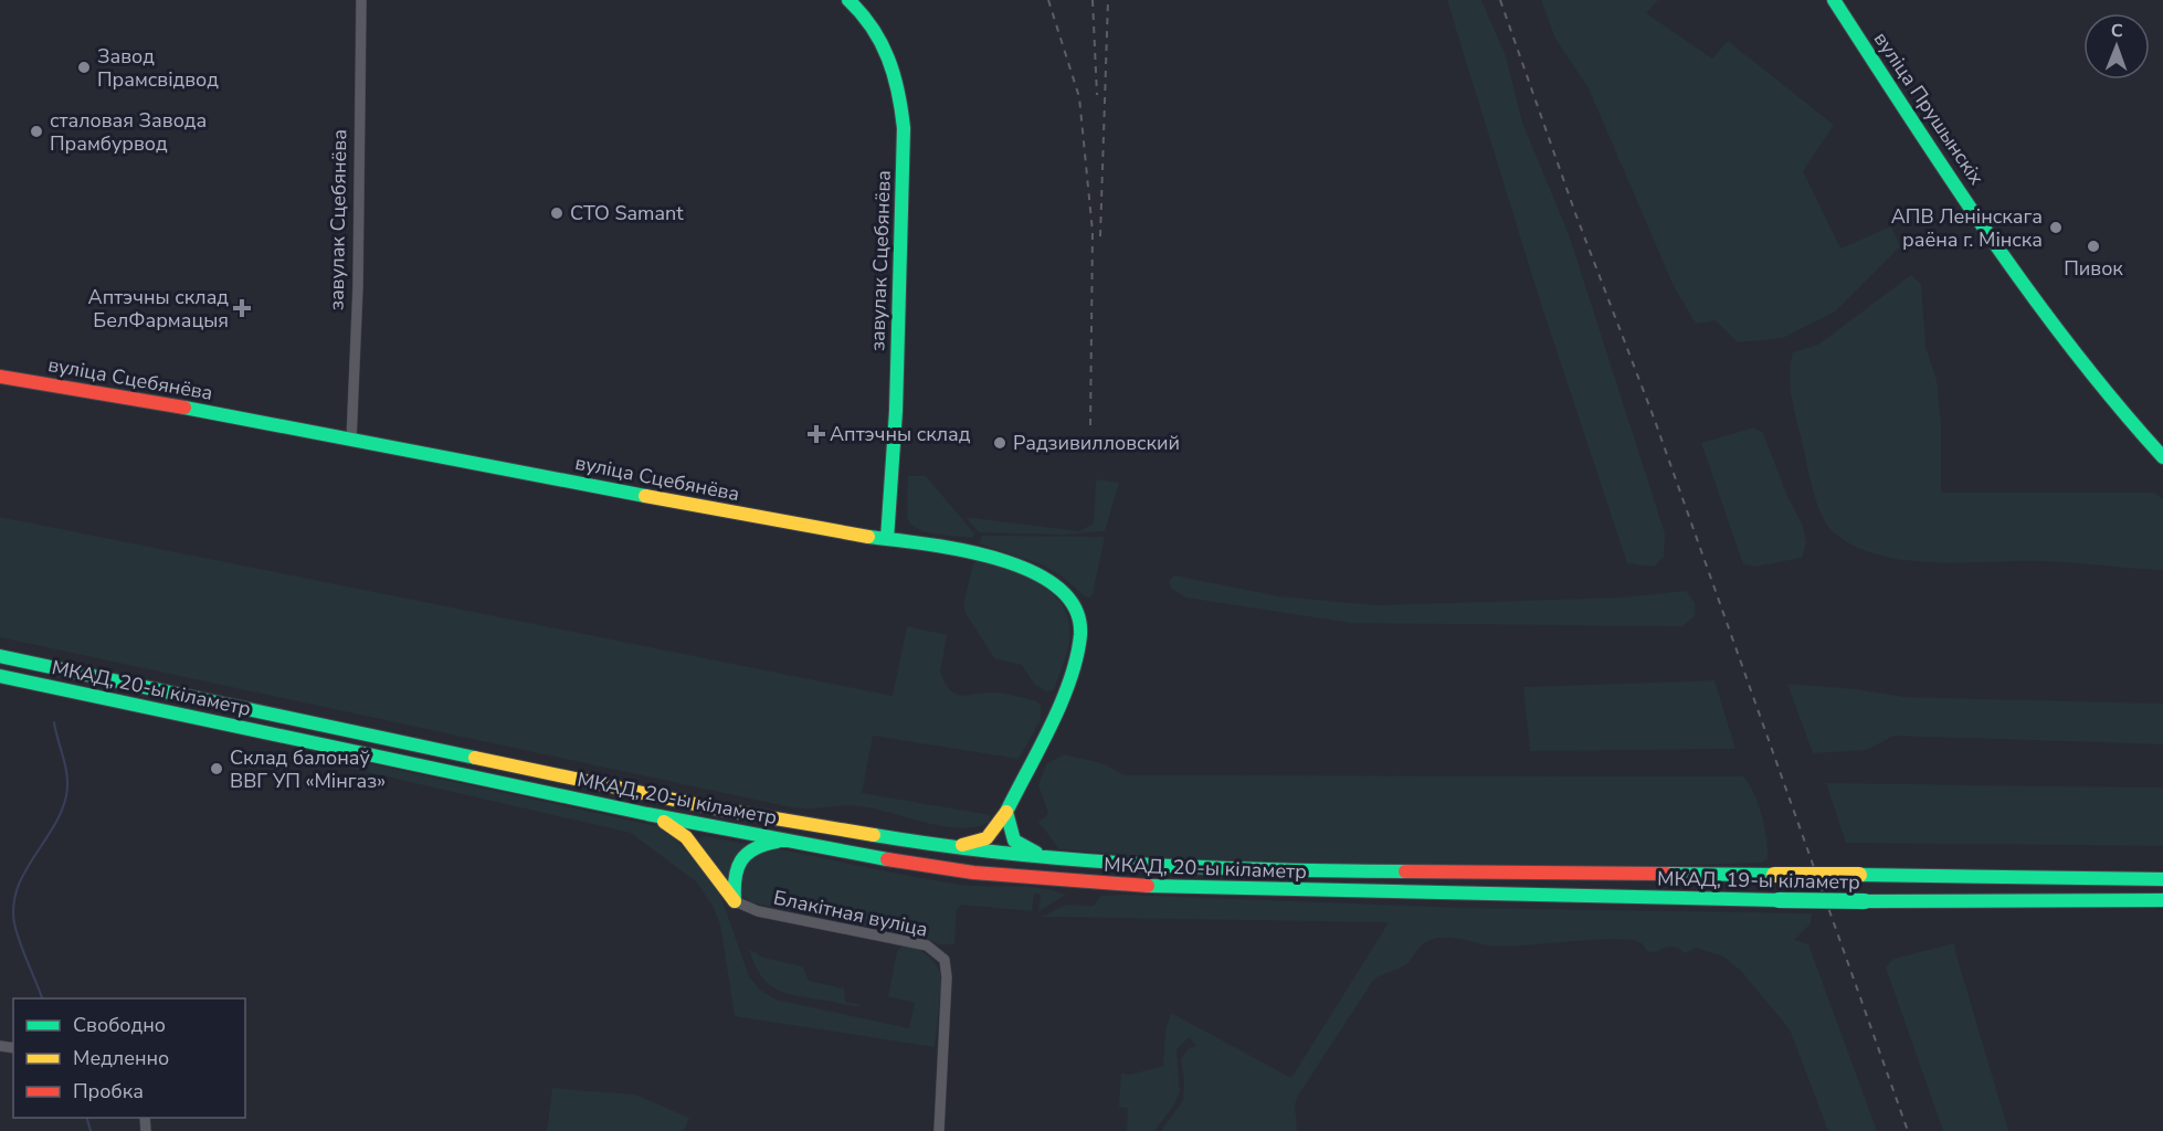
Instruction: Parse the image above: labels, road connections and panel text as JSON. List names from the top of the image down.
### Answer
{
  "streets": {
    "main road": [
      "вуліца Прушынскіх",
      "завулак Сцебянёва",
      "вуліца Сцебянёва",
      "МКАД, 20-ы кіламетр",
      "МКАД, 19-ы кіламетр"
    ],
    "street": ["Блакітная вуліца"]
  },
  "crossings": [
    ["завулак Сцебянёва", "вуліца Сцебянёва"],
    ["вуліца Сцебянёва", "МКАД, 20-ы кіламетр"],
    ["МКАД, 20-ы кіламетр", "МКАД, 19-ы кіламетр"]
  ],
  "places": {
    "other": [
      "Завод Прамсвідвод",
      "сталовая Завода Прамбурвод",
      "СТО Samant",
      "АПВ Ленінскага раёна г. Мінска",
      "Пивок",
      "Радзивилловский",
      "Склад балонаў ВВГ УП «Мінгаз»"
    ],
    "health": ["Аптэчны склад БелФармацыя", "Аптэчны склад"]
  },
  "legend": ["Свободно", "Медленно", "Пробка"],
  "north": "top"
}
